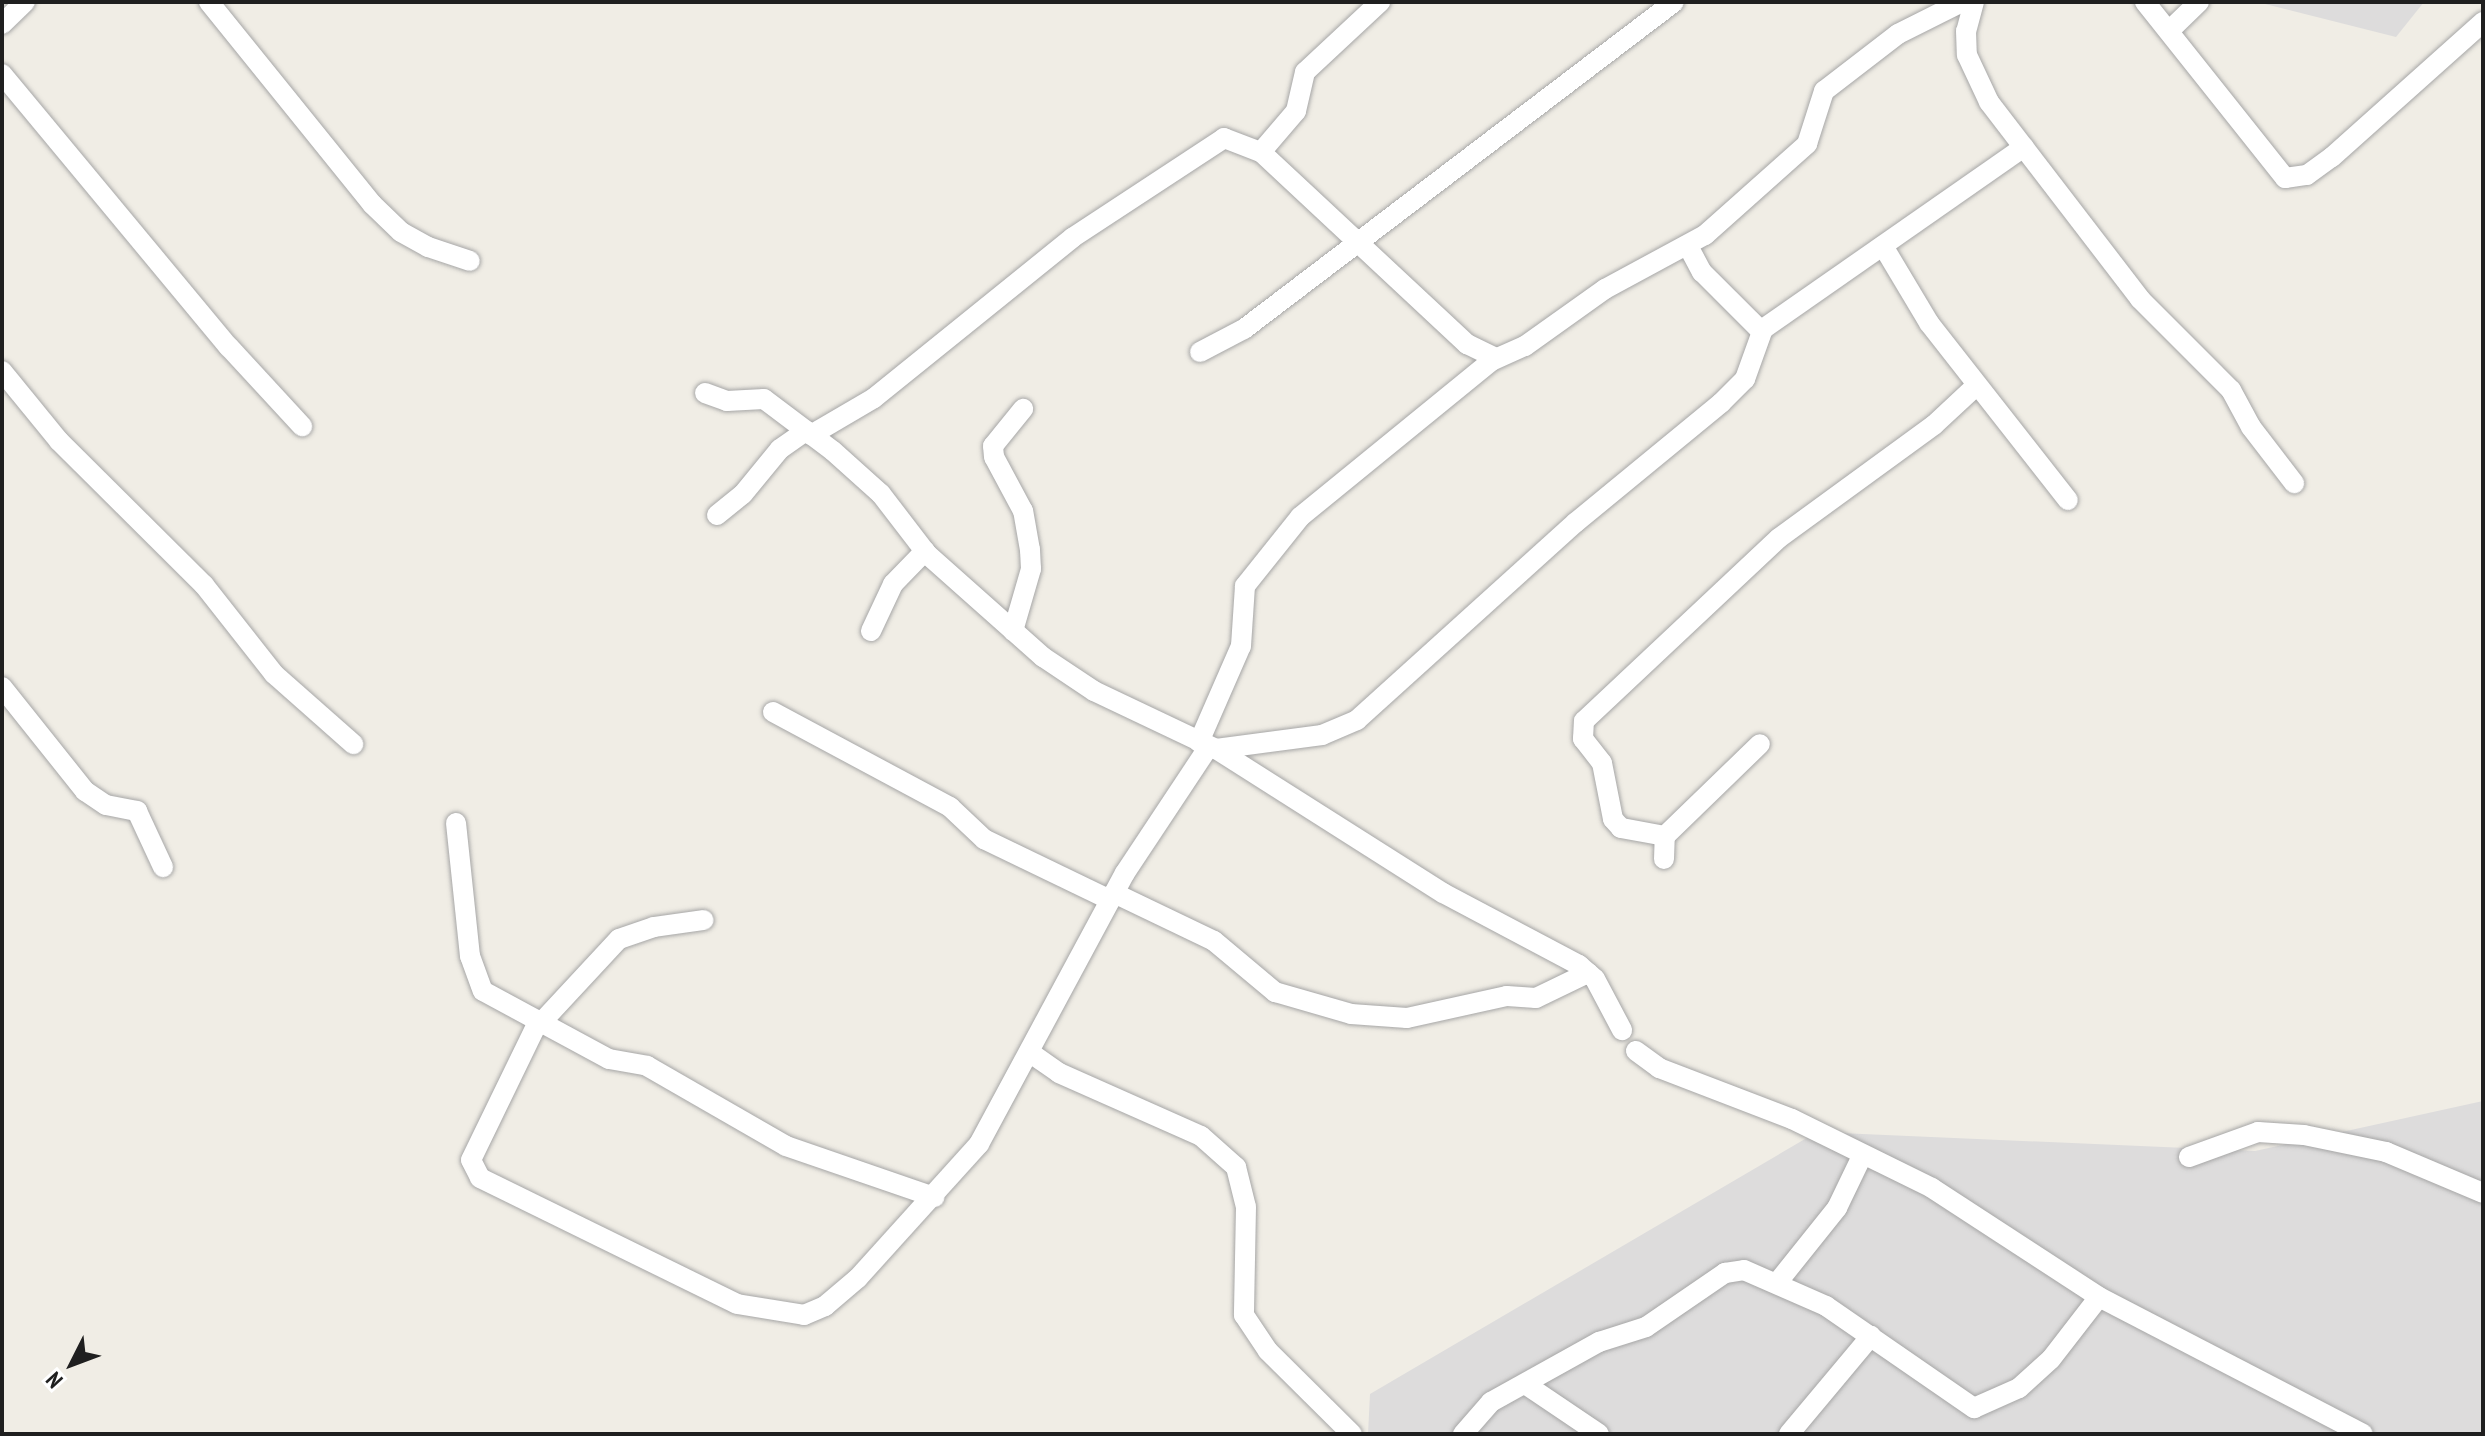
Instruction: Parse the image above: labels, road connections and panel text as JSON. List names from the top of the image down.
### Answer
{
  "north": "bottom left"
}
